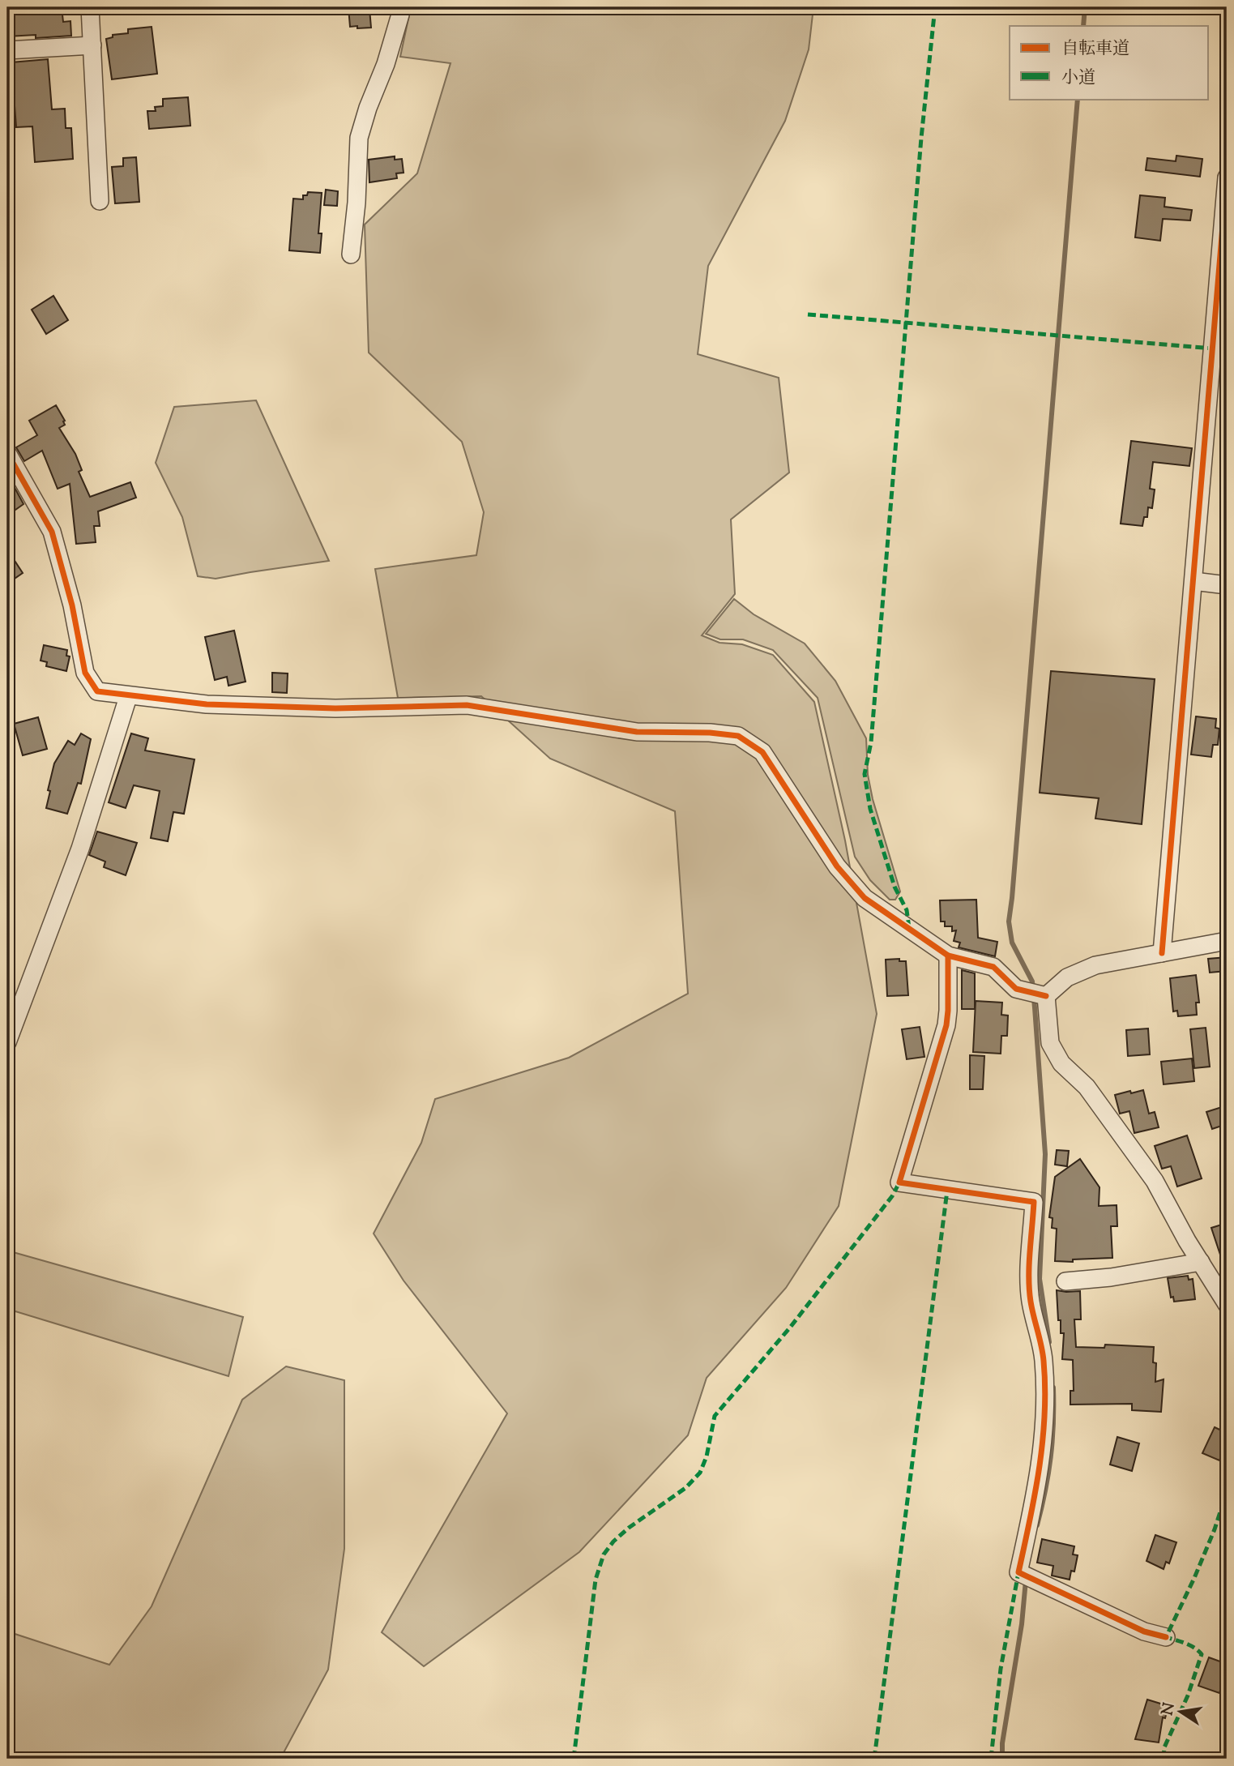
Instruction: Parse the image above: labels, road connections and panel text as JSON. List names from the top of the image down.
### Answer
{
  "legend": ["自転車道", "小道"],
  "north": "left"
}
